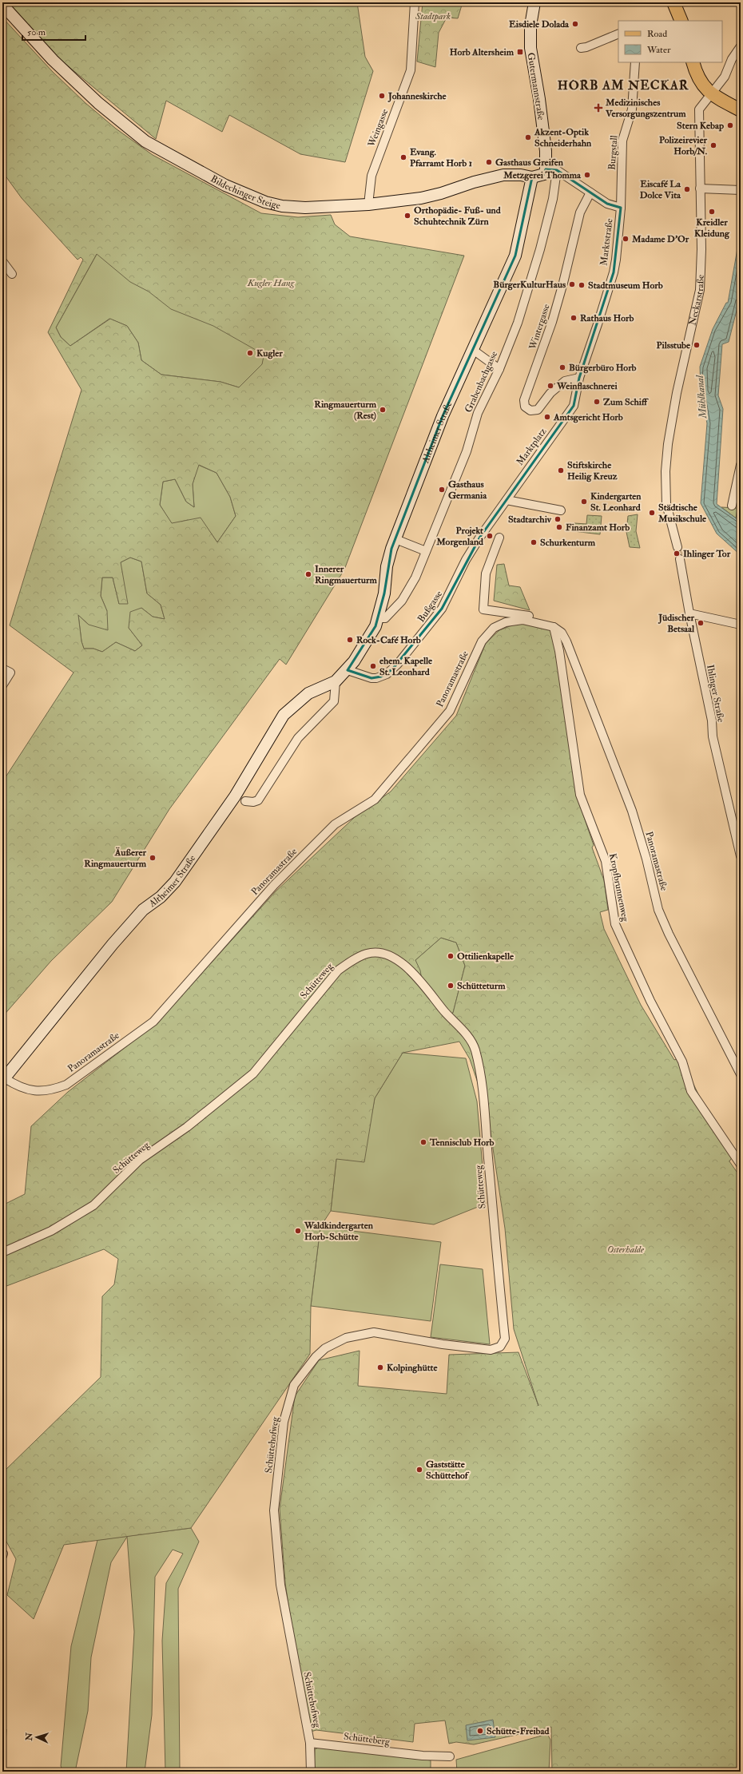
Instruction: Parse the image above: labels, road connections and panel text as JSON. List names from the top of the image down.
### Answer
{
  "streets": {
    "street": [
      "Gutermannstraße",
      "Weingasse",
      "Burgstall",
      "Bildechinger Steige",
      "Marktstraße",
      "Neckarstraße",
      "Wintergasse",
      "Grabenbachgasse",
      "Altheimer Straße",
      "Marktplatz",
      "Bußgasse",
      "Panoramastraße",
      "Ihlinger Straße",
      "Kropfbrunnenweg",
      "Schütteweg",
      "Schüttehofweg",
      "Schütteberg"
    ]
  },
  "crossings": [
    ["Weingasse", "Bildechinger Steige"],
    ["Burgstall", "Marktstraße"],
    ["Bildechinger Steige", "Altheimer Straße"],
    ["Marktstraße", "Wintergasse"],
    ["Marktstraße", "Grabenbachgasse"],
    ["Marktstraße", "Marktplatz"],
    ["Wintergasse", "Marktplatz"],
    ["Grabenbachgasse", "Altheimer Straße"],
    ["Altheimer Straße", "Bußgasse"],
    ["Altheimer Straße", "Panoramastraße"],
    ["Marktplatz", "Bußgasse"],
    ["Panoramastraße", "Kropfbrunnenweg"],
    ["Schütteweg", "Schüttehofweg"],
    ["Schüttehofweg", "Schütteberg"]
  ],
  "districts": ["HORB AM NECKAR"],
  "water": ["Mühlkanal"],
  "parks": ["Stadtpark", "Kugler Hang", "Osterhalde"],
  "places": {
    "other": [
      "Eisdiele Dolada",
      "Johanneskirche",
      "Stern Kebap",
      "Akzent-Optik Schneiderhahn",
      "Polizeirevier Horb/N.",
      "Evang. Pfarramt Horb 1",
      "Gasthaus Greifen",
      "Metzgerei Thomma",
      "Eiscafé La Dolce Vita",
      "Kreidler Kleidung",
      "Orthopädie- Fuß- und Schuhtechnik Zürn",
      "Madame D'Or",
      "BürgerKulturHaus",
      "Stadtmuseum Horb",
      "Rathaus Horb",
      "Pilsstube",
      "Kugler",
      "Bürgerbüro Horb",
      "Weinflaschnerei",
      "Zum Schiff",
      "Ringmauerturm (Rest)",
      "Amtsgericht Horb",
      "Stiftskirche Heilig Kreuz",
      "Gasthaus Germania",
      "Kindergarten St. Leonhard",
      "Städtische Musikschule",
      "Stadtarchiv",
      "Finanzamt Horb",
      "Projekt Morgenland",
      "Schurkenturm",
      "Ihlinger Tor",
      "Innerer Ringmauerturm",
      "Jüdischer Betsaal",
      "Rock-Café Horb",
      "ehem. Kapelle St. Leonhard",
      "Äußerer Ringmauerturm",
      "Ottilienkapelle",
      "Schütteturm",
      "Tennisclub Horb",
      "Waldkindergarten Horb-Schütte",
      "Kolpinghütte",
      "Gaststätte Schüttehof",
      "Schütte-Freibad"
    ],
    "transit": ["Horb Altersheim"],
    "health": ["Medizinisches Versorgungszentrum"]
  },
  "legend": ["Road", "Water"],
  "scale_bar": "50 m",
  "north": "left"
}
